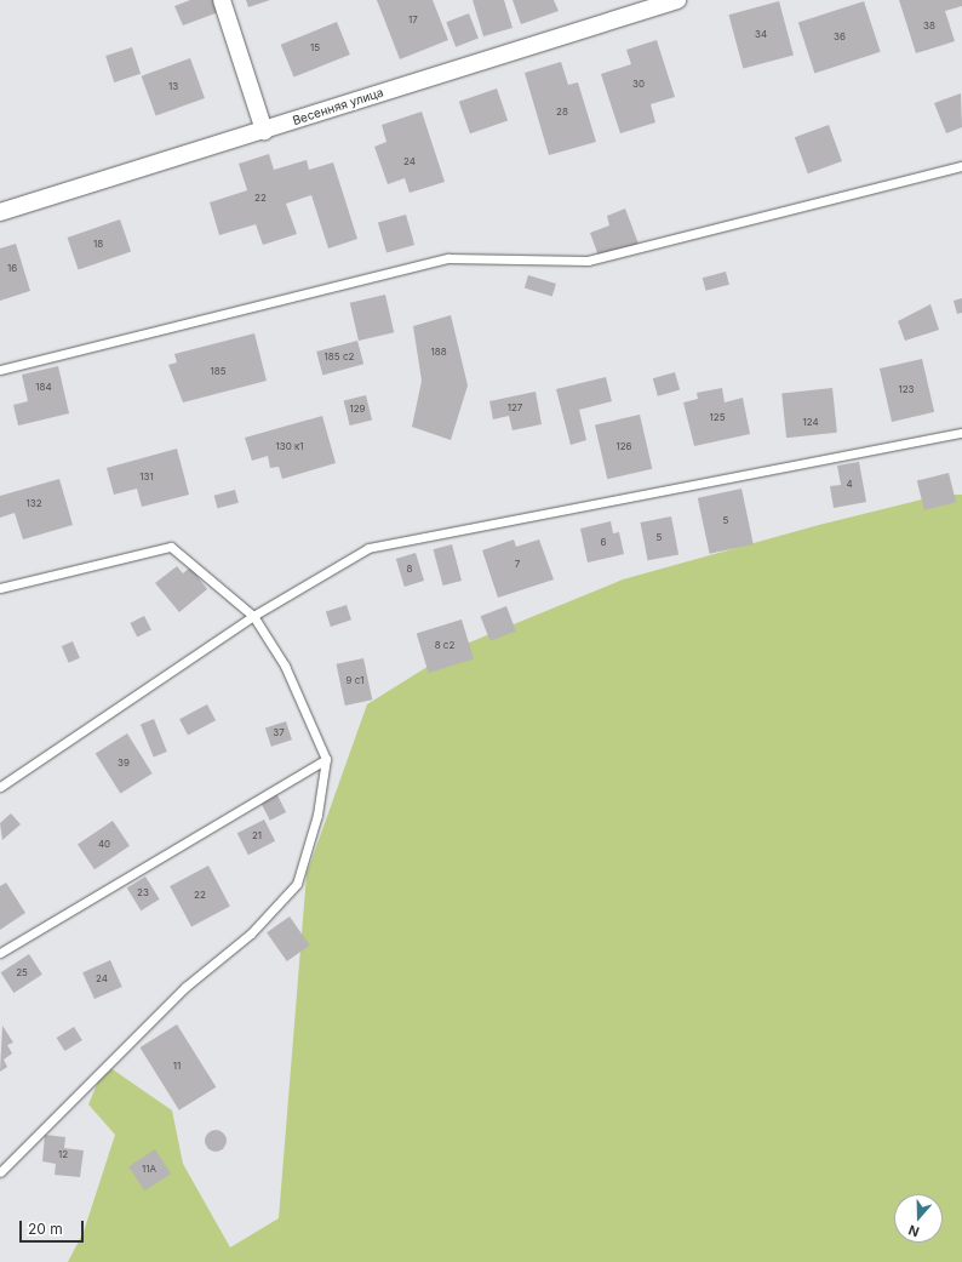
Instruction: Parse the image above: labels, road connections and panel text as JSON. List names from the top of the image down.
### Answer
{
  "streets": {
    "street": ["Весенняя улица"]
  },
  "house_numbers": [
    "17",
    "38",
    "34",
    "36",
    "15",
    "30",
    "13",
    "28",
    "24",
    "22",
    "18",
    "16",
    "188",
    "185 с2",
    "185",
    "184",
    "123",
    "127",
    "129",
    "125",
    "124",
    "130 к1",
    "126",
    "131",
    "4",
    "132",
    "5",
    "5",
    "6",
    "7",
    "8",
    "8 с2",
    "9 с1",
    "37",
    "39",
    "21",
    "40",
    "23",
    "22",
    "25",
    "24",
    "11",
    "12",
    "11А"
  ],
  "scale_bar": "20 m",
  "north": "bottom"
}
